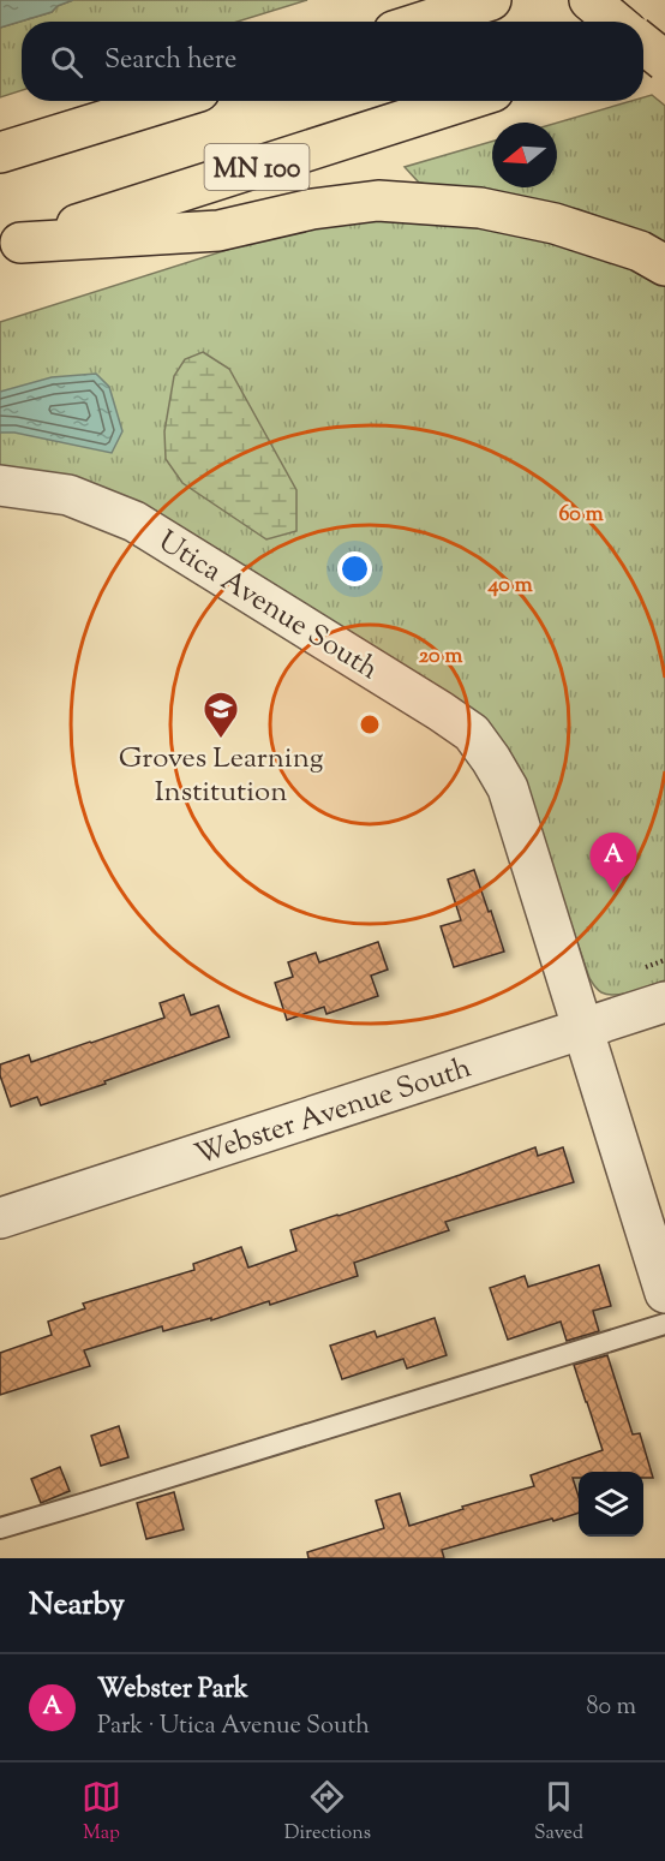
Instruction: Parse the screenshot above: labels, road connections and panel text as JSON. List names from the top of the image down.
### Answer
{
  "streets": {
    "highway": ["MN 100"],
    "street": ["Utica Avenue South", "Webster Avenue South"]
  },
  "crossings": [
    ["Utica Avenue South", "Webster Avenue South"]
  ],
  "places": {
    "school or university": ["Groves Learning Institution"]
  },
  "north": "left",
  "page": {
    "search": "Search here",
    "pins": "A",
    "heading": "Nearby",
    "list": [
      {
        "mark": "A",
        "name": "Webster Park",
        "note": "Park · Utica Avenue South",
        "value": "80 m"
      }
    ],
    "nav": ["Map", "Directions", "Saved"]
  },
  "rings": ["60 m", "40 m", "20 m"]
}
